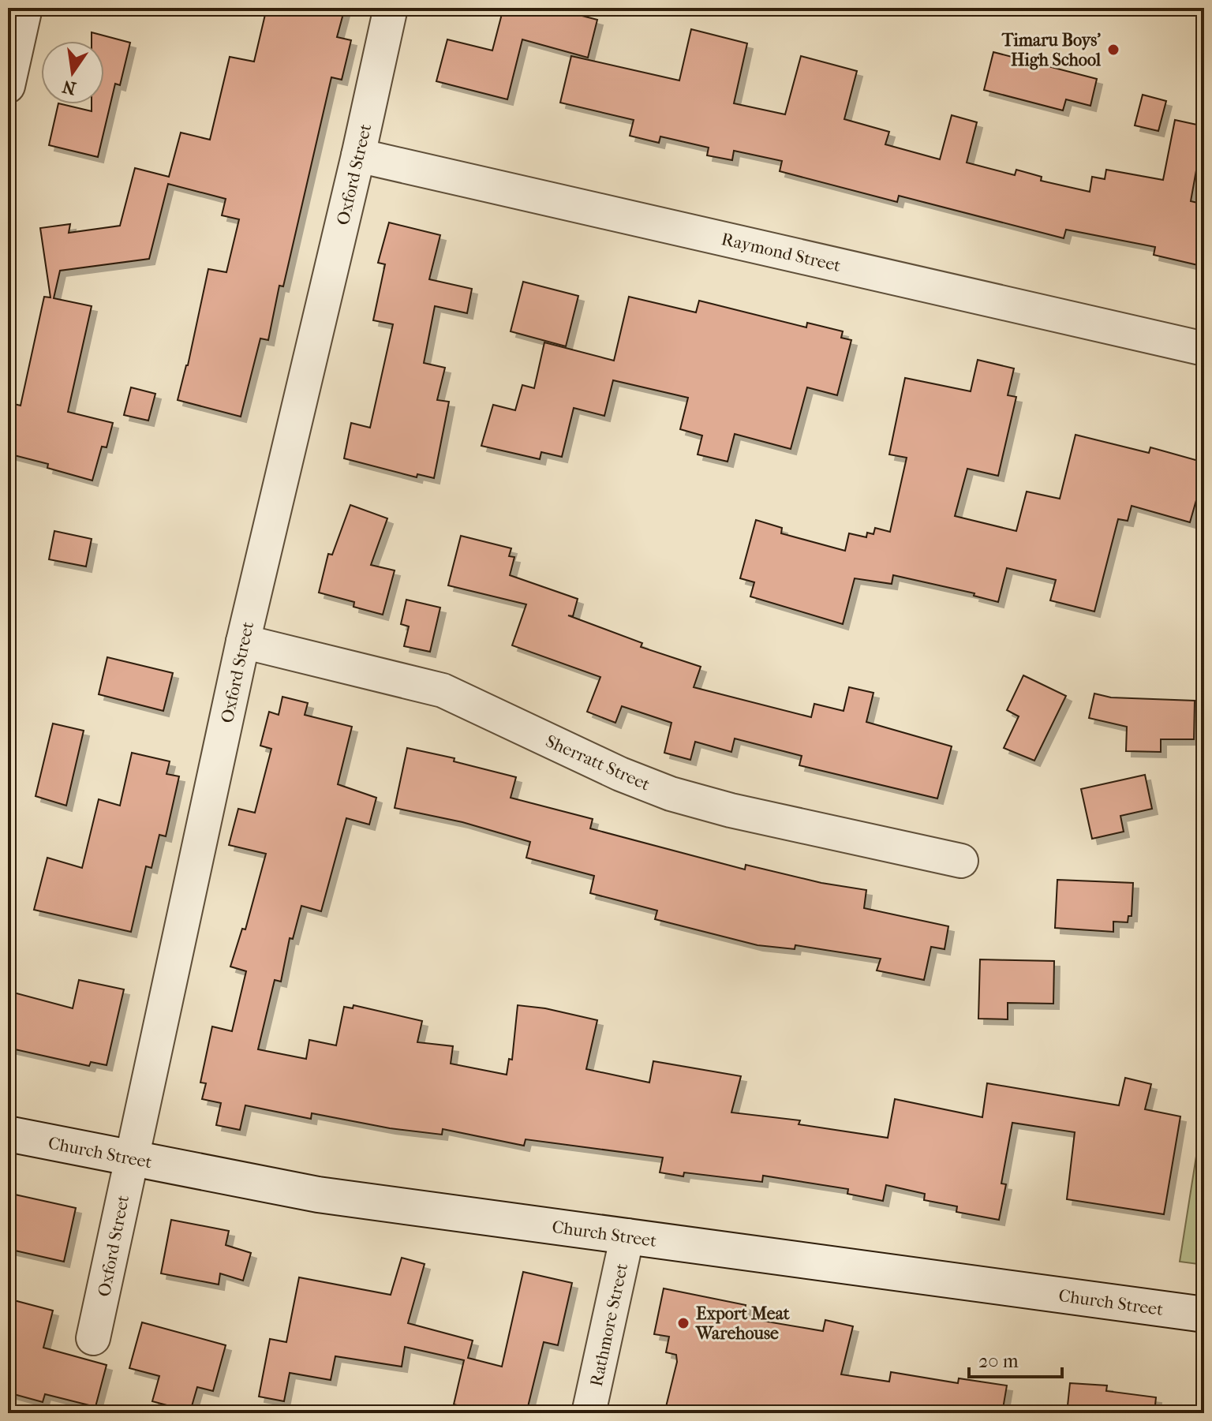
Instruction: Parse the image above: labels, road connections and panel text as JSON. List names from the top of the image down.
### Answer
{
  "streets": {
    "street": [
      "Oxford Street",
      "Raymond Street",
      "Sherratt Street",
      "Church Street",
      "Rathmore Street"
    ]
  },
  "crossings": [
    ["Oxford Street", "Raymond Street"],
    ["Oxford Street", "Sherratt Street"],
    ["Oxford Street", "Church Street"],
    ["Church Street", "Rathmore Street"]
  ],
  "places": ["Timaru Boys' High School", "Export Meat Warehouse"],
  "scale_bar": "20 m",
  "north": "bottom"
}
